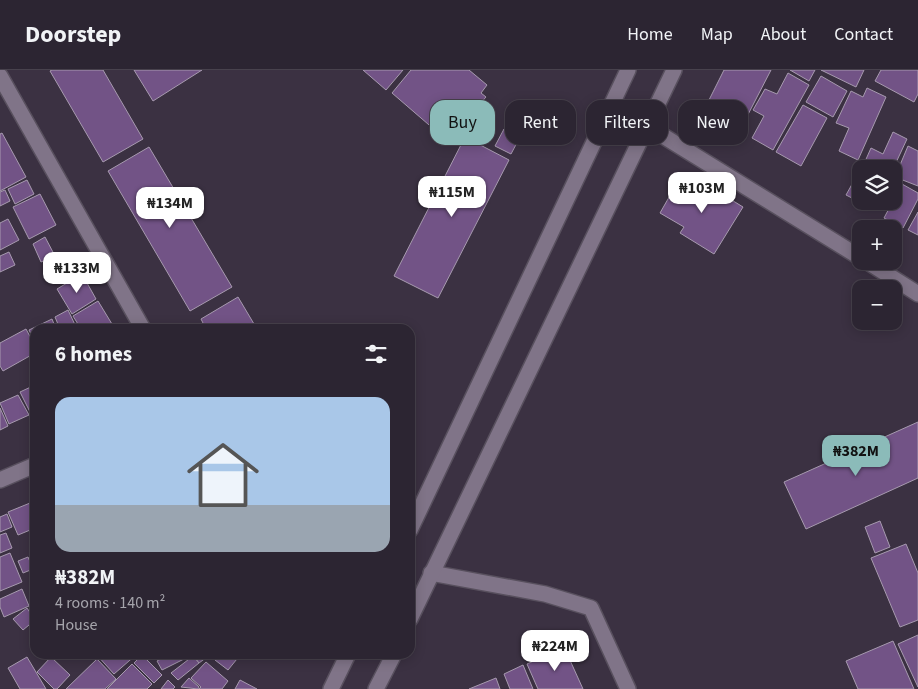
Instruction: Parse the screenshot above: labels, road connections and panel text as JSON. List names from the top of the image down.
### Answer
{
  "page": {
    "header": "Doorstep",
    "nav": [
      "Home",
      "Map",
      "About",
      "Contact"
    ],
    "chip": [
      "Buy",
      "Rent",
      "Filters",
      "New"
    ],
    "map_buttons": ["+", "−"],
    "price": [
      "₦103M",
      "₦115M",
      "₦134M",
      "₦133M",
      "₦382M",
      "₦224M"
    ],
    "heading": "6 homes",
    "list": [
      {
        "name": "₦382M",
        "note": "4 rooms · 140 m² · House"
      }
    ]
  }
}
